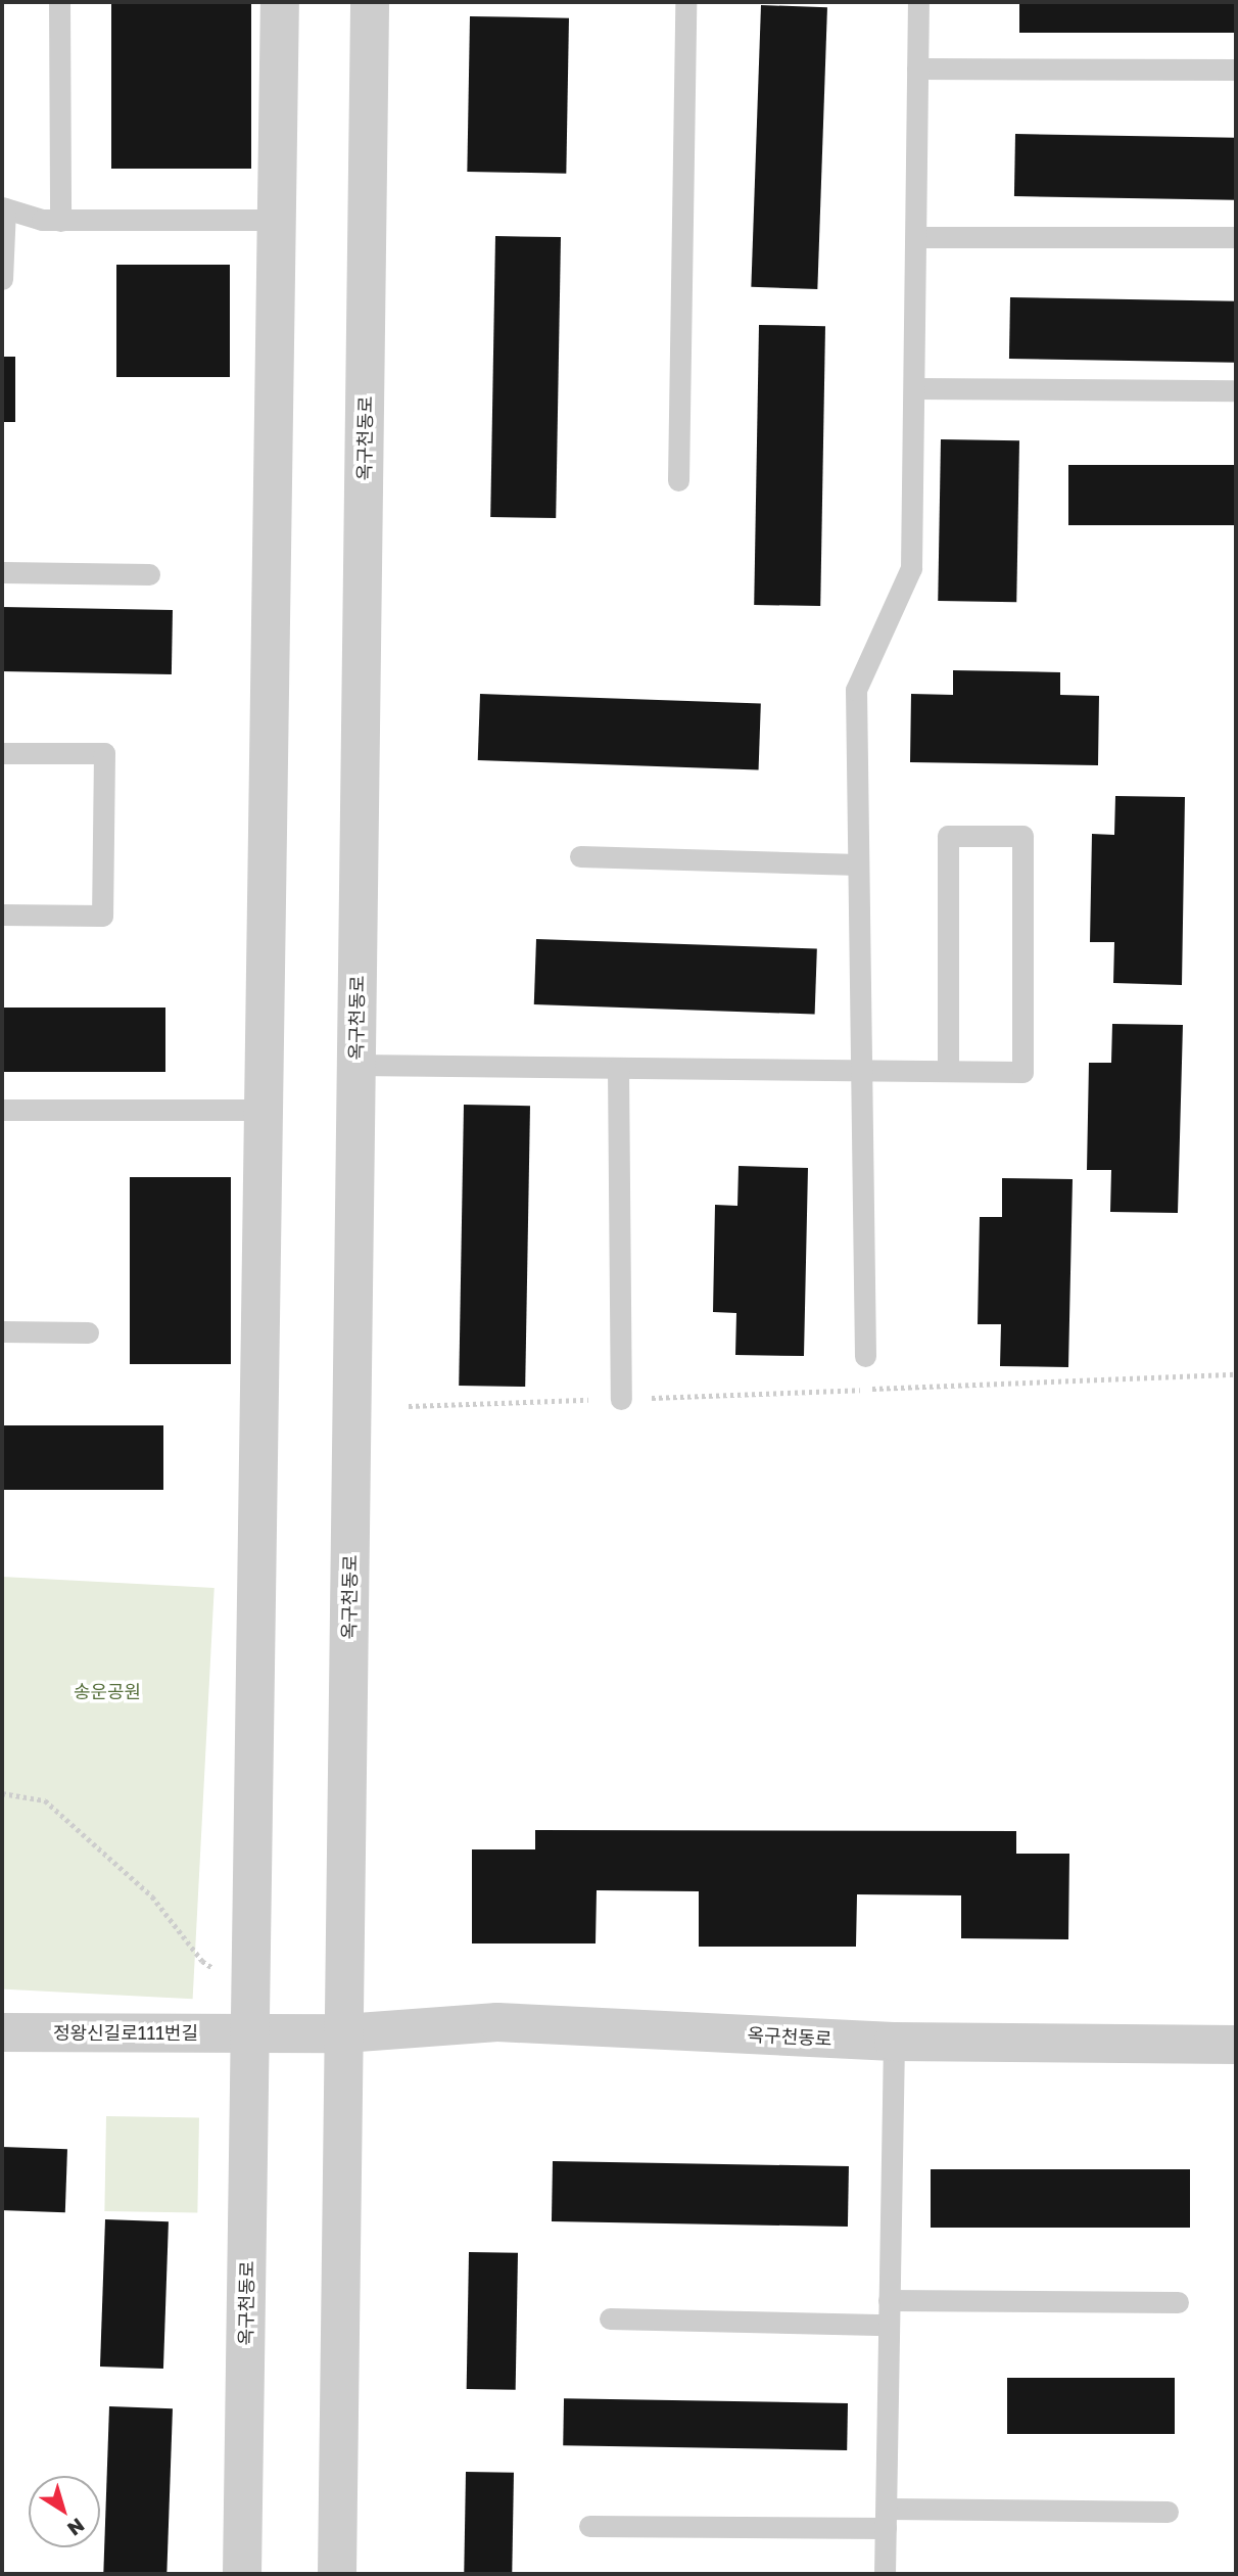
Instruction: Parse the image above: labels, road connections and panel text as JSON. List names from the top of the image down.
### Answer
{
  "streets": {
    "street": ["옥구천동로", "정왕신길로111번길"]
  },
  "crossings": [
    ["옥구천동로", "정왕신길로111번길"]
  ],
  "parks": ["송운공원"],
  "north": "bottom right"
}
